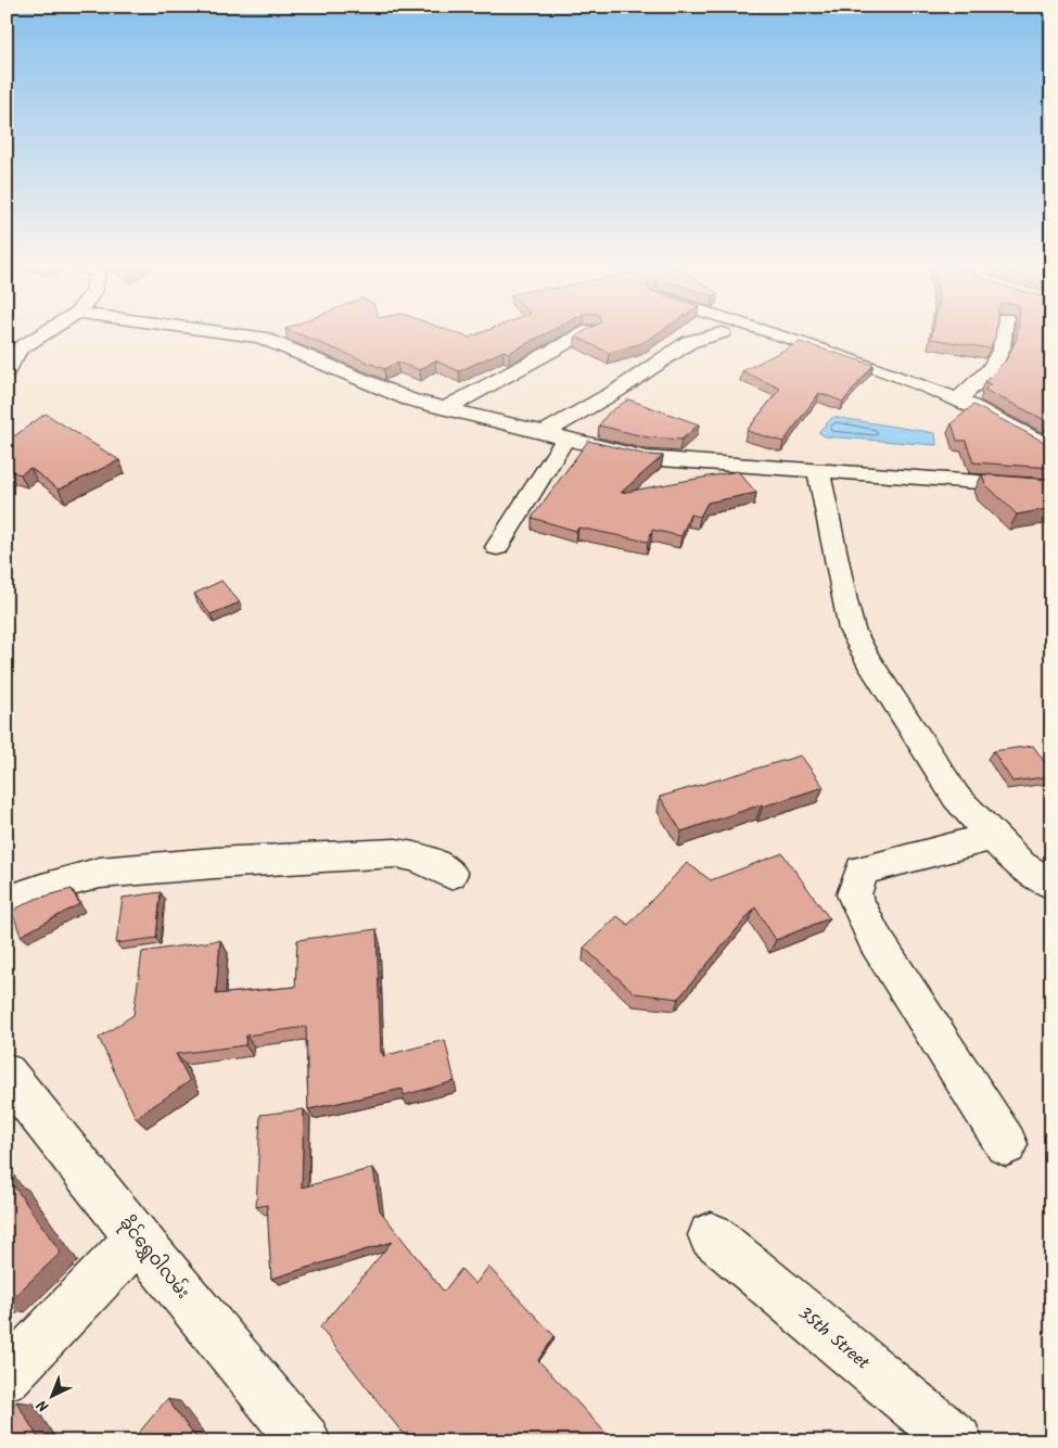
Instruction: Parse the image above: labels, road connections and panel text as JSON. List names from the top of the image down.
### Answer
{
  "streets": {
    "street": ["ခိုင်ရွှေဝါလမ်း", "35th Street"]
  },
  "north": "bottom left"
}
